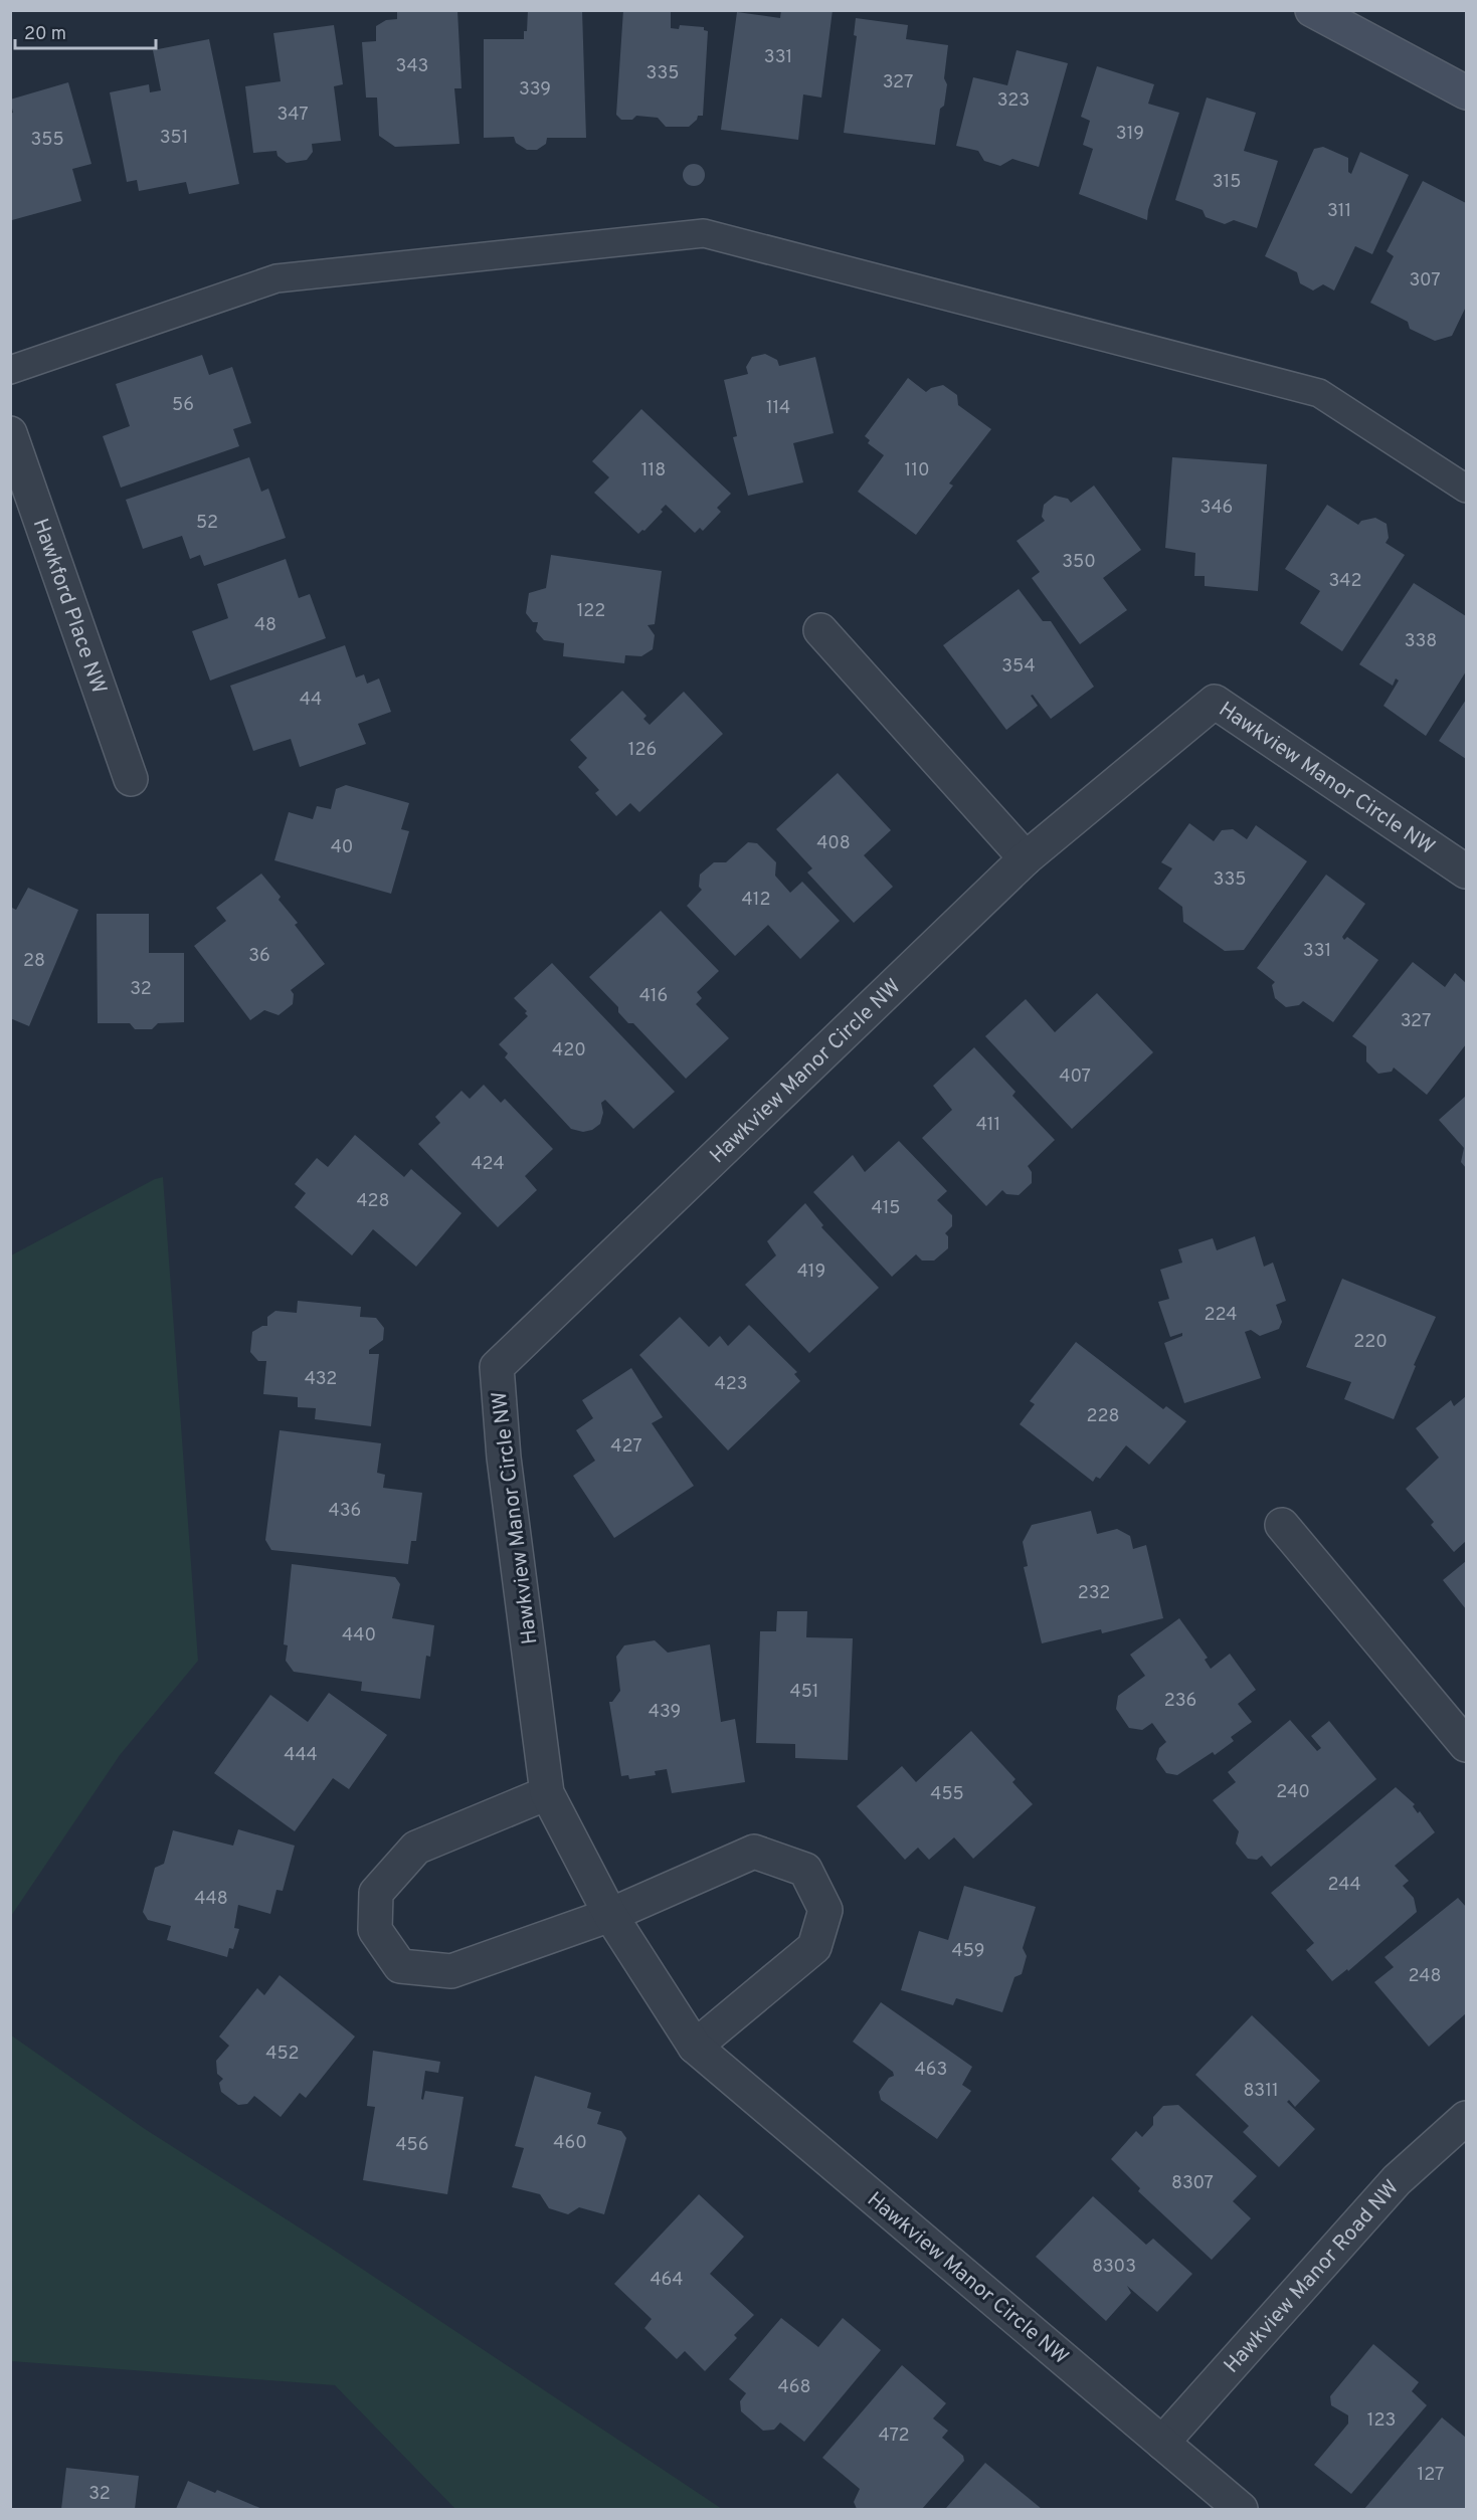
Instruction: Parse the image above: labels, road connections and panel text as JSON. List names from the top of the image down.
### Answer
{
  "streets": {
    "street": ["Hawkford Place NW", "Hawkview Manor Circle NW", "Hawkview Manor Road NW"]
  },
  "crossings": [
    ["Hawkview Manor Circle NW", "Hawkview Manor Road NW"]
  ],
  "house_numbers": [
    "331",
    "343",
    "335",
    "327",
    "339",
    "323",
    "347",
    "319",
    "351",
    "355",
    "315",
    "311",
    "307",
    "56",
    "114",
    "118",
    "110",
    "346",
    "52",
    "350",
    "342",
    "122",
    "48",
    "338",
    "354",
    "44",
    "126",
    "408",
    "40",
    "335",
    "412",
    "331",
    "36",
    "28",
    "32",
    "416",
    "327",
    "420",
    "407",
    "411",
    "424",
    "428",
    "415",
    "419",
    "224",
    "220",
    "432",
    "423",
    "228",
    "427",
    "436",
    "232",
    "440",
    "451",
    "236",
    "439",
    "444",
    "240",
    "455",
    "244",
    "448",
    "459",
    "248",
    "452",
    "463",
    "8311",
    "460",
    "456",
    "8307",
    "8303",
    "464",
    "468",
    "123",
    "472",
    "127",
    "32"
  ],
  "scale_bar": "20 m"
}
